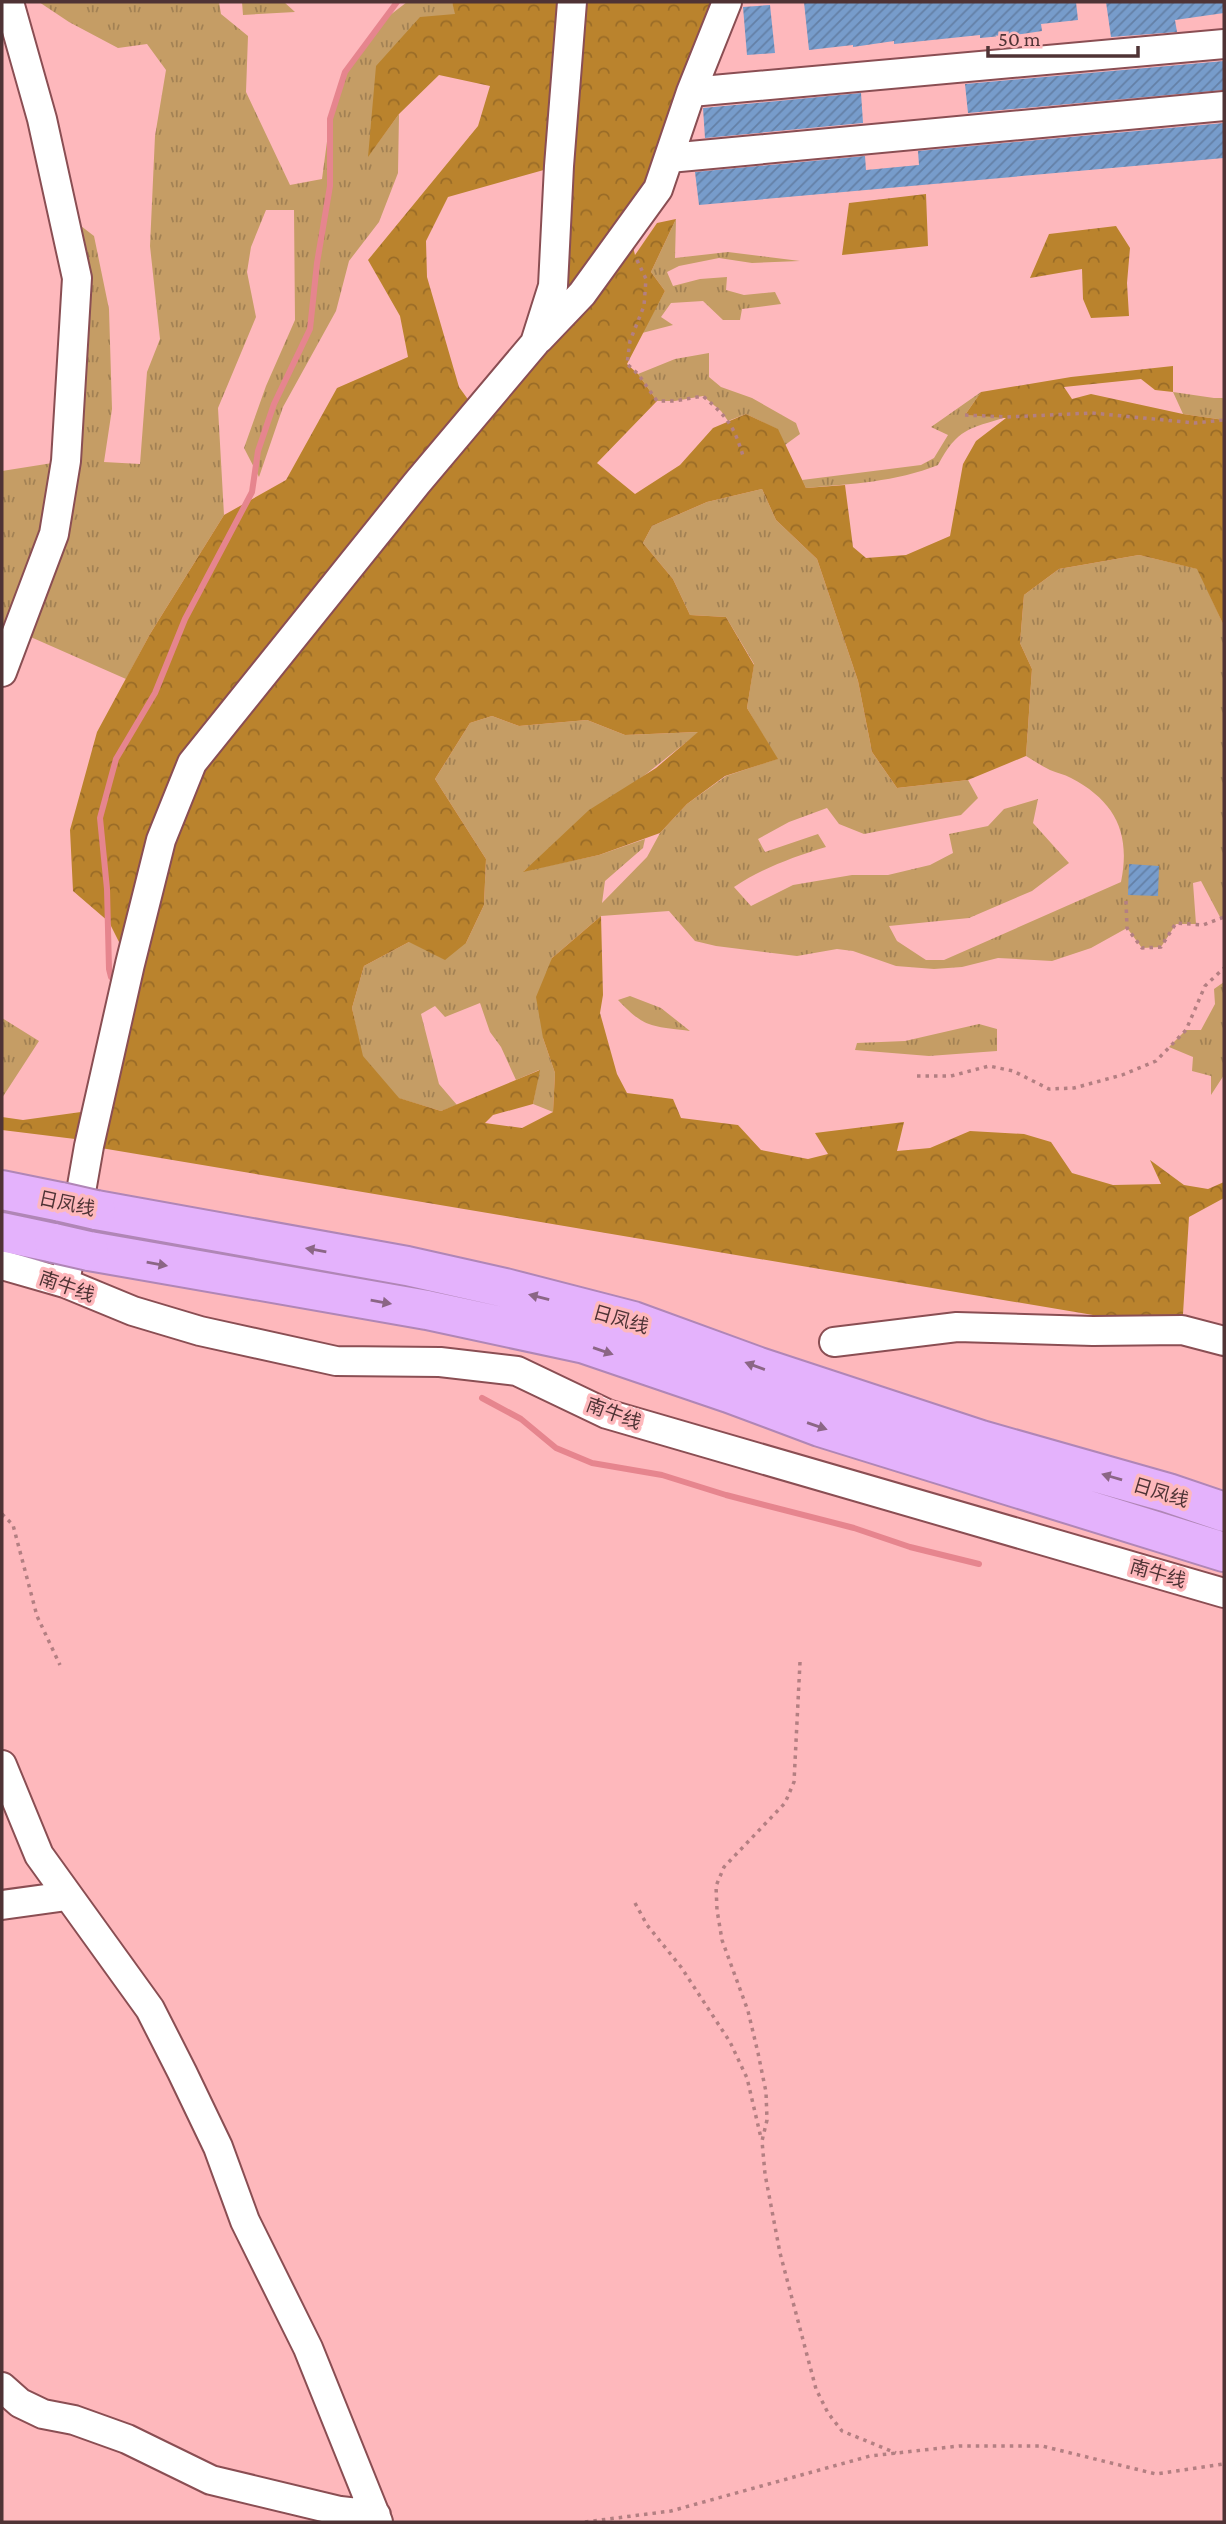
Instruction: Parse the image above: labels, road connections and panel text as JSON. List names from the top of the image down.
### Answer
{
  "streets": {
    "highway": ["日凤线"],
    "street": ["南牛线"]
  },
  "scale_bar": "50 m"
}
